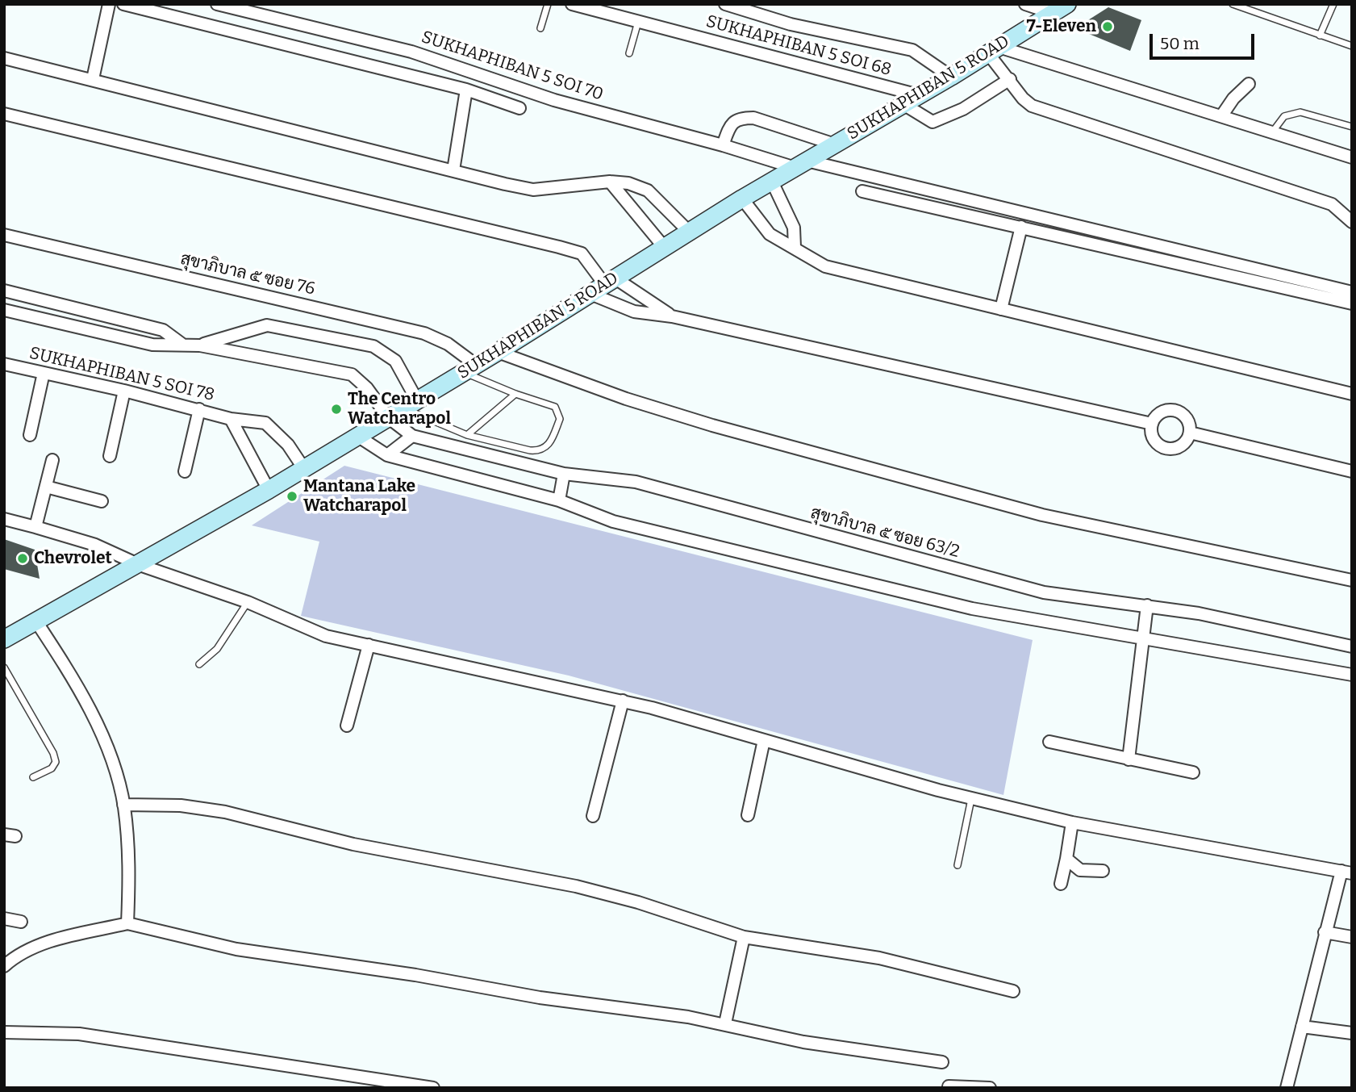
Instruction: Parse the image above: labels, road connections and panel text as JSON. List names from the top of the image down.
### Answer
{
  "streets": {
    "main road": ["SUKHAPHIBAN 5 ROAD"],
    "street": [
      "SUKHAPHIBAN 5 SOI 68",
      "SUKHAPHIBAN 5 SOI 70",
      "สุขาภิบาล ๕ ซอย 76",
      "SUKHAPHIBAN 5 SOI 78",
      "สุขาภิบาล ๕ ซอย 63/2"
    ]
  },
  "crossings": [
    ["SUKHAPHIBAN 5 SOI 68", "SUKHAPHIBAN 5 ROAD"],
    ["SUKHAPHIBAN 5 SOI 70", "SUKHAPHIBAN 5 ROAD"],
    ["SUKHAPHIBAN 5 ROAD", "สุขาภิบาล ๕ ซอย 76"],
    ["SUKHAPHIBAN 5 ROAD", "SUKHAPHIBAN 5 SOI 78"]
  ],
  "places": [
    "7-Eleven",
    "The Centro Watcharapol",
    "Mantana Lake Watcharapol",
    "Chevrolet"
  ],
  "scale_bar": "50 m"
}
